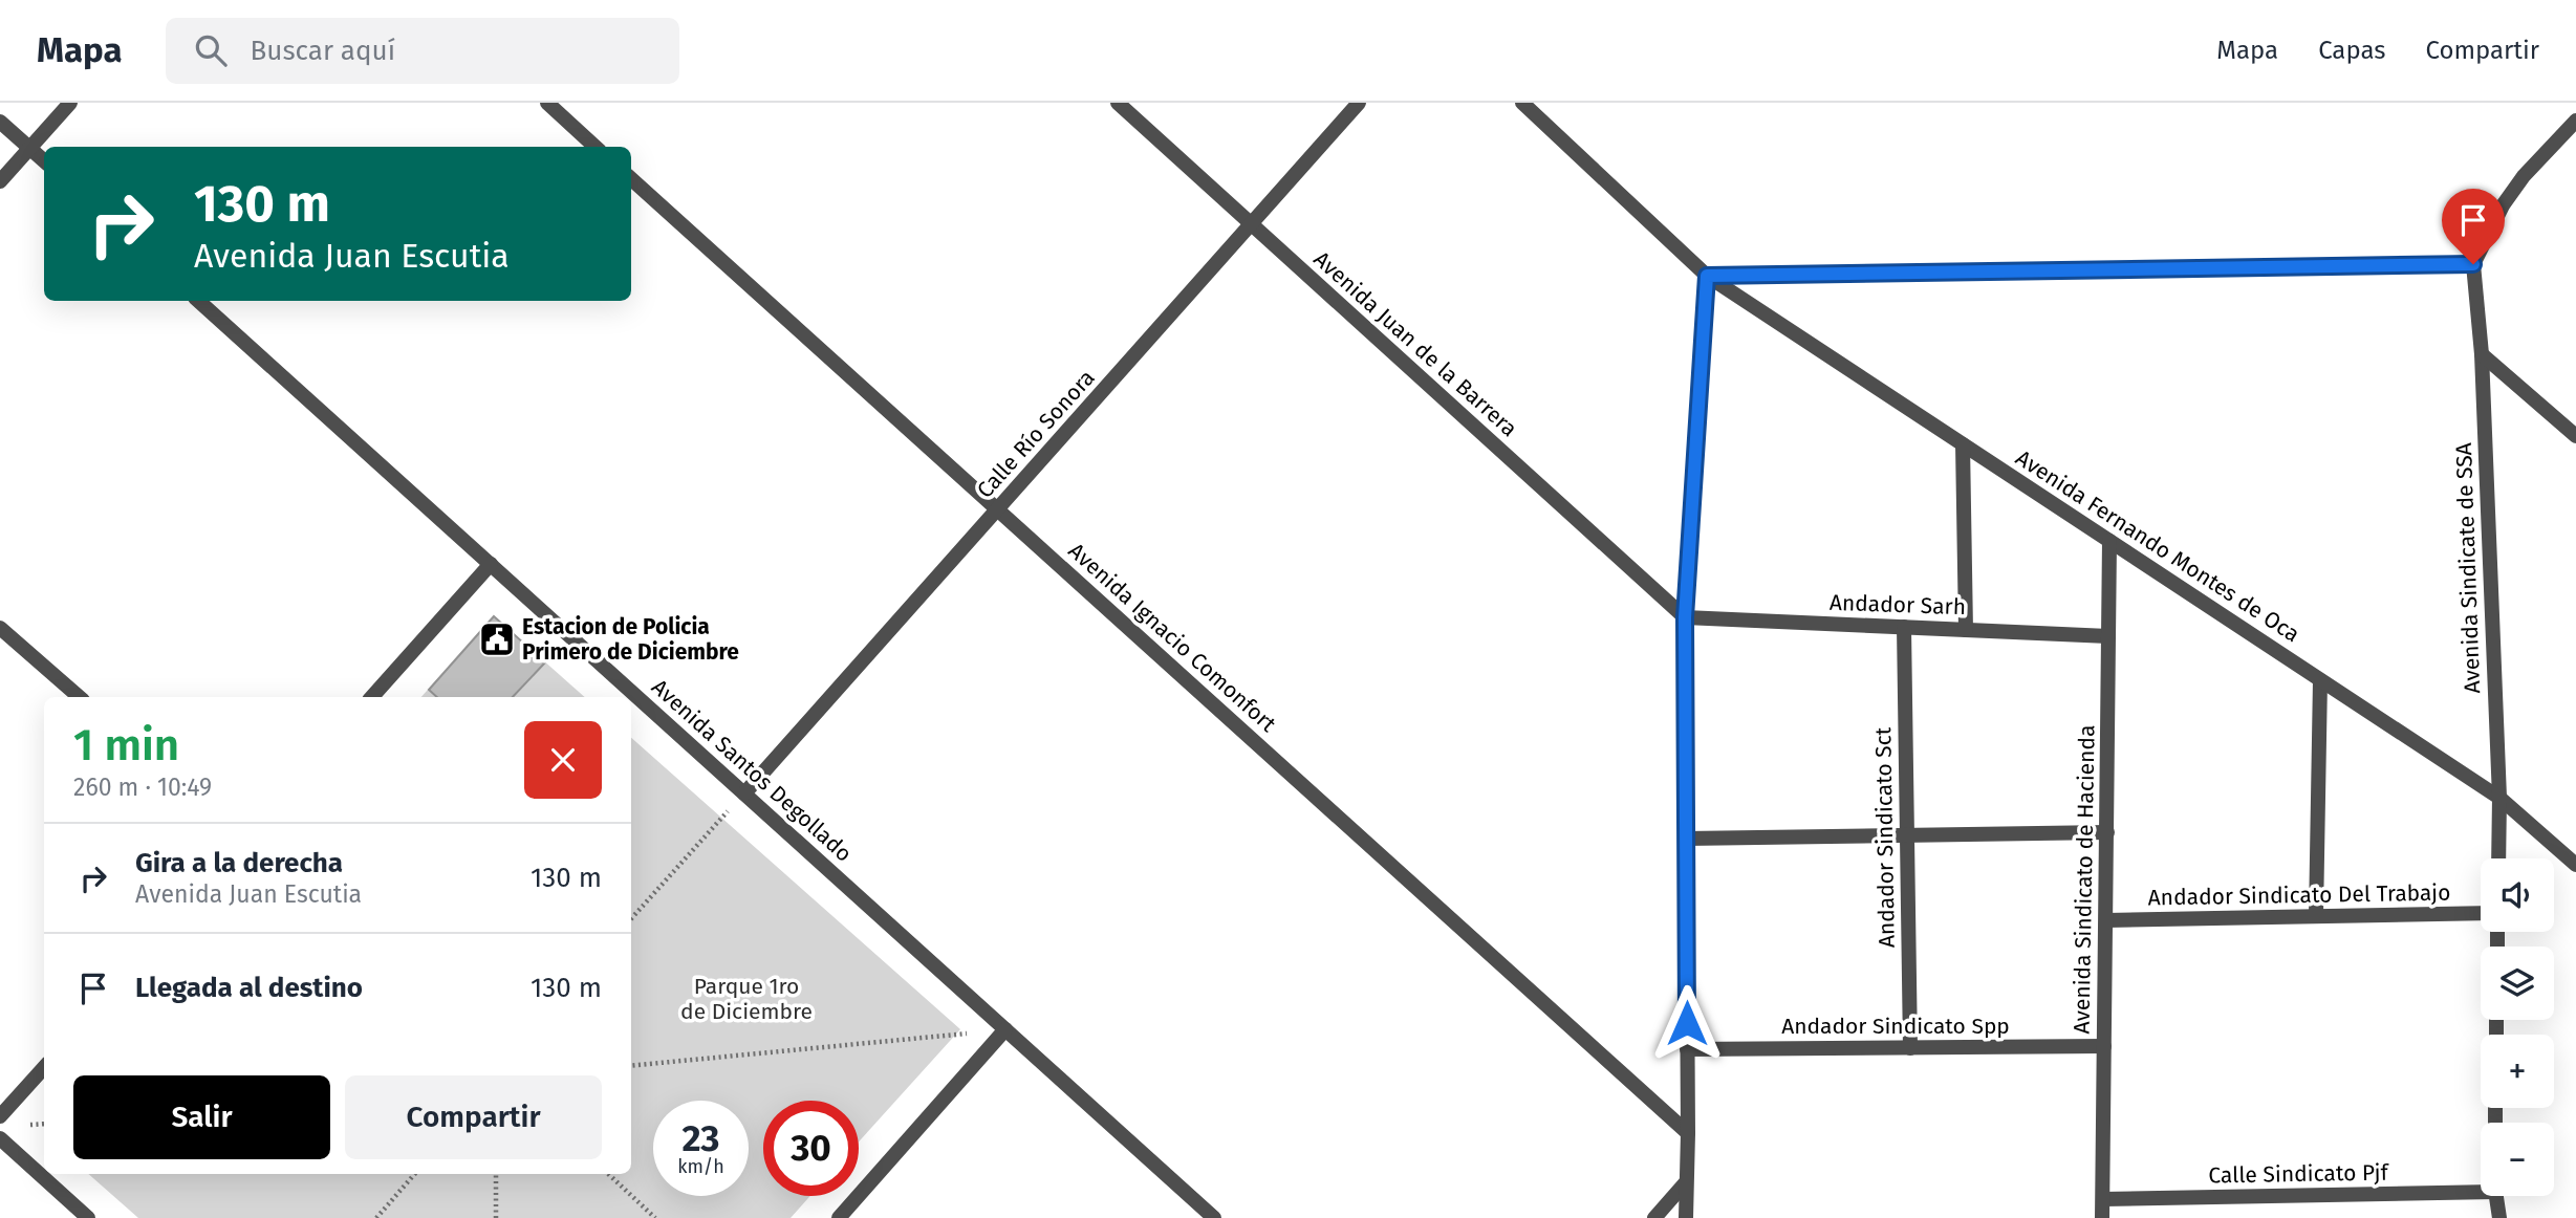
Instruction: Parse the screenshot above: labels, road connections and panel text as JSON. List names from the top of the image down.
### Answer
{
  "streets": {
    "street": [
      "Avenida Juan de la Barrera",
      "Calle Río Sonora",
      "Avenida Fernando Montes de Oca",
      "Avenida Sindicate de SSA",
      "Andador Sarh",
      "Avenida Ignacio Comonfort",
      "Avenida Santos Degollado",
      "Andador Sindicato Sct",
      "Avenida Sindicato de Hacienda",
      "Andador Sindicato Del Trabajo",
      "Andador Sindicato Spp",
      "Calle Sindicato Pjf"
    ]
  },
  "crossings": [
    ["Avenida Juan de la Barrera", "Calle Río Sonora"],
    ["Avenida Juan de la Barrera", "Andador Sarh"],
    ["Calle Río Sonora", "Avenida Ignacio Comonfort"],
    ["Calle Río Sonora", "Avenida Santos Degollado"],
    ["Avenida Fernando Montes de Oca", "Avenida Sindicate de SSA"],
    ["Avenida Fernando Montes de Oca", "Avenida Sindicato de Hacienda"],
    ["Andador Sarh", "Andador Sindicato Sct"],
    ["Andador Sarh", "Avenida Sindicato de Hacienda"],
    ["Andador Sindicato Sct", "Andador Sindicato Spp"],
    ["Avenida Sindicato de Hacienda", "Andador Sindicato Del Trabajo"],
    ["Avenida Sindicato de Hacienda", "Andador Sindicato Spp"],
    ["Avenida Sindicato de Hacienda", "Calle Sindicato Pjf"]
  ],
  "parks": ["Parque 1ro de Diciembre"],
  "places": {
    "public building": ["Estacion de Policia Primero de Diciembre"]
  },
  "page": {
    "header": "Mapa",
    "search": "Buscar aquí",
    "nav": ["Mapa", "Capas", "Compartir"],
    "turn": ["130 m", "Avenida Juan Escutia"],
    "heading": ["1 min", "260 m · 10:49"],
    "list": [
      {
        "name": "Gira a la derecha",
        "note": "Avenida Juan Escutia",
        "value": "130 m"
      },
      {
        "name": "Llegada al destino",
        "value": "130 m"
      }
    ],
    "map_buttons": ["+", "−"],
    "buttons": ["Salir", "Compartir"],
    "speed": "23 km/h",
    "limit": "30"
  }
}
